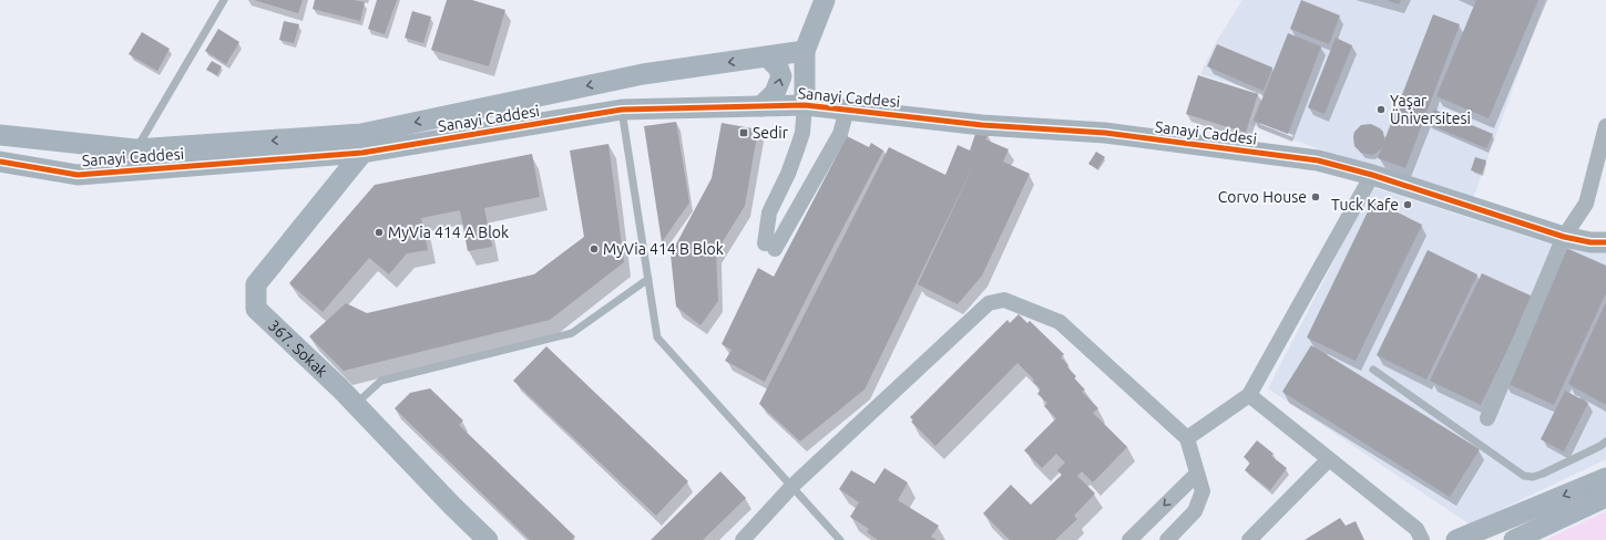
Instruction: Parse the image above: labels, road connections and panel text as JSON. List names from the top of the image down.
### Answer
{
  "streets": {
    "street": ["Sanayi Caddesi", "367. Sokak"]
  },
  "crossings": [
    ["Sanayi Caddesi", "367. Sokak"]
  ],
  "places": {
    "other": [
      "Yaşar Üniversitesi",
      "Corvo House",
      "Tuck Kafe",
      "MyVia 414 A Blok",
      "MyVia 414 B Blok"
    ],
    "transit": ["Sedir"]
  }
}
